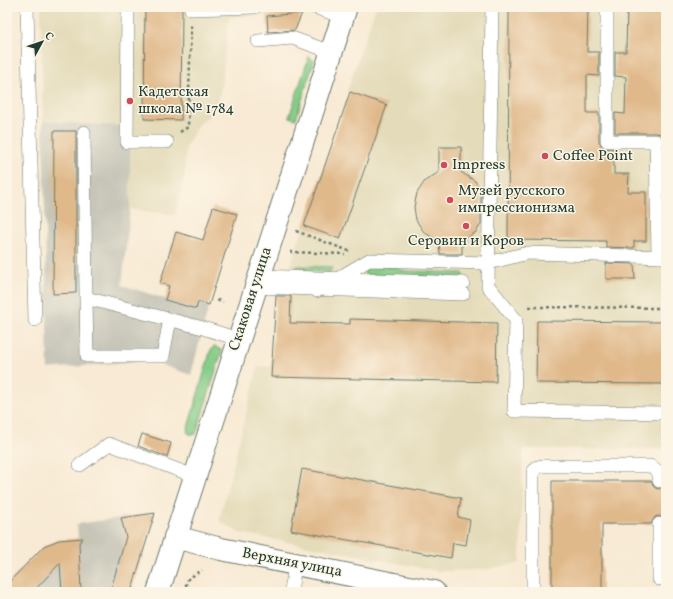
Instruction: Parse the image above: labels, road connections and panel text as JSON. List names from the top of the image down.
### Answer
{
  "streets": {
    "street": ["Скаковая улица", "Верхняя улица"]
  },
  "crossings": [
    ["Скаковая улица", "Верхняя улица"]
  ],
  "places": [
    "Кадетская школа № 1784",
    "Coffee Point",
    "Impress",
    "Музей русского импрессионизма",
    "Серовин и Коров"
  ],
  "north": "top right"
}
